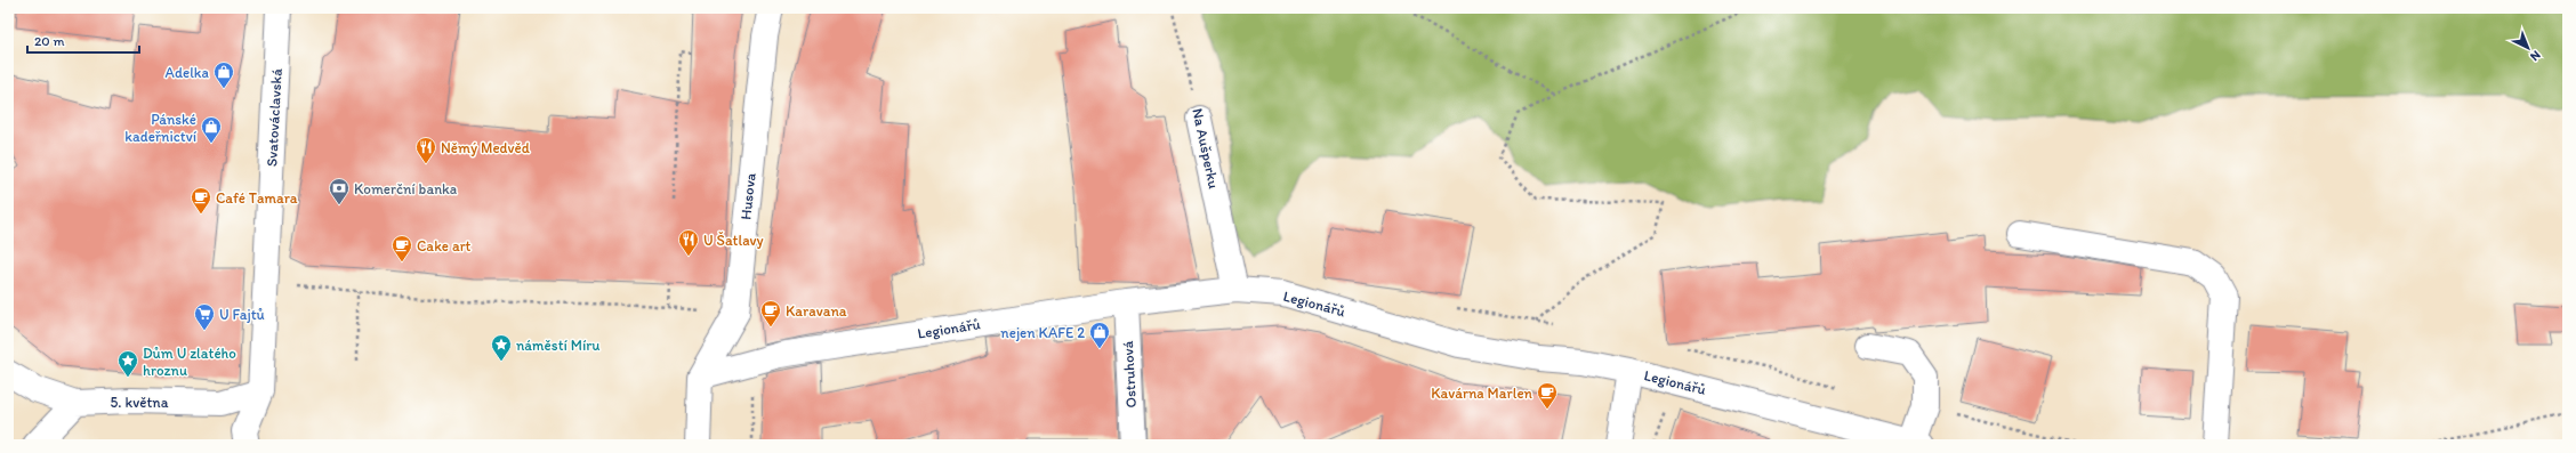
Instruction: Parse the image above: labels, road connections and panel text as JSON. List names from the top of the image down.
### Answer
{
  "streets": {
    "street": [
      "Svatováclavská",
      "Na Aušperku",
      "Husova",
      "Legionářů",
      "Ostruhová",
      "5. května"
    ]
  },
  "crossings": [
    ["Svatováclavská", "5. května"],
    ["Na Aušperku", "Legionářů"],
    ["Husova", "Legionářů"],
    ["Legionářů", "Ostruhová"]
  ],
  "places": {
    "shop": ["Adelka", "Pánské kadeřnictví", "nejen KAFE 2"],
    "restaurant": ["Němý Medvěd", "U Šatlavy"],
    "bank": ["Komerční banka"],
    "cafe": [
      "Café Tamara",
      "Cake art",
      "Karavana",
      "Kavárna Marlen"
    ],
    "supermarket": ["U Fajtů"],
    "place": ["náměstí Míru", "Dům U zlatého hroznu"]
  },
  "scale_bar": "20 m",
  "north": "bottom right"
}
